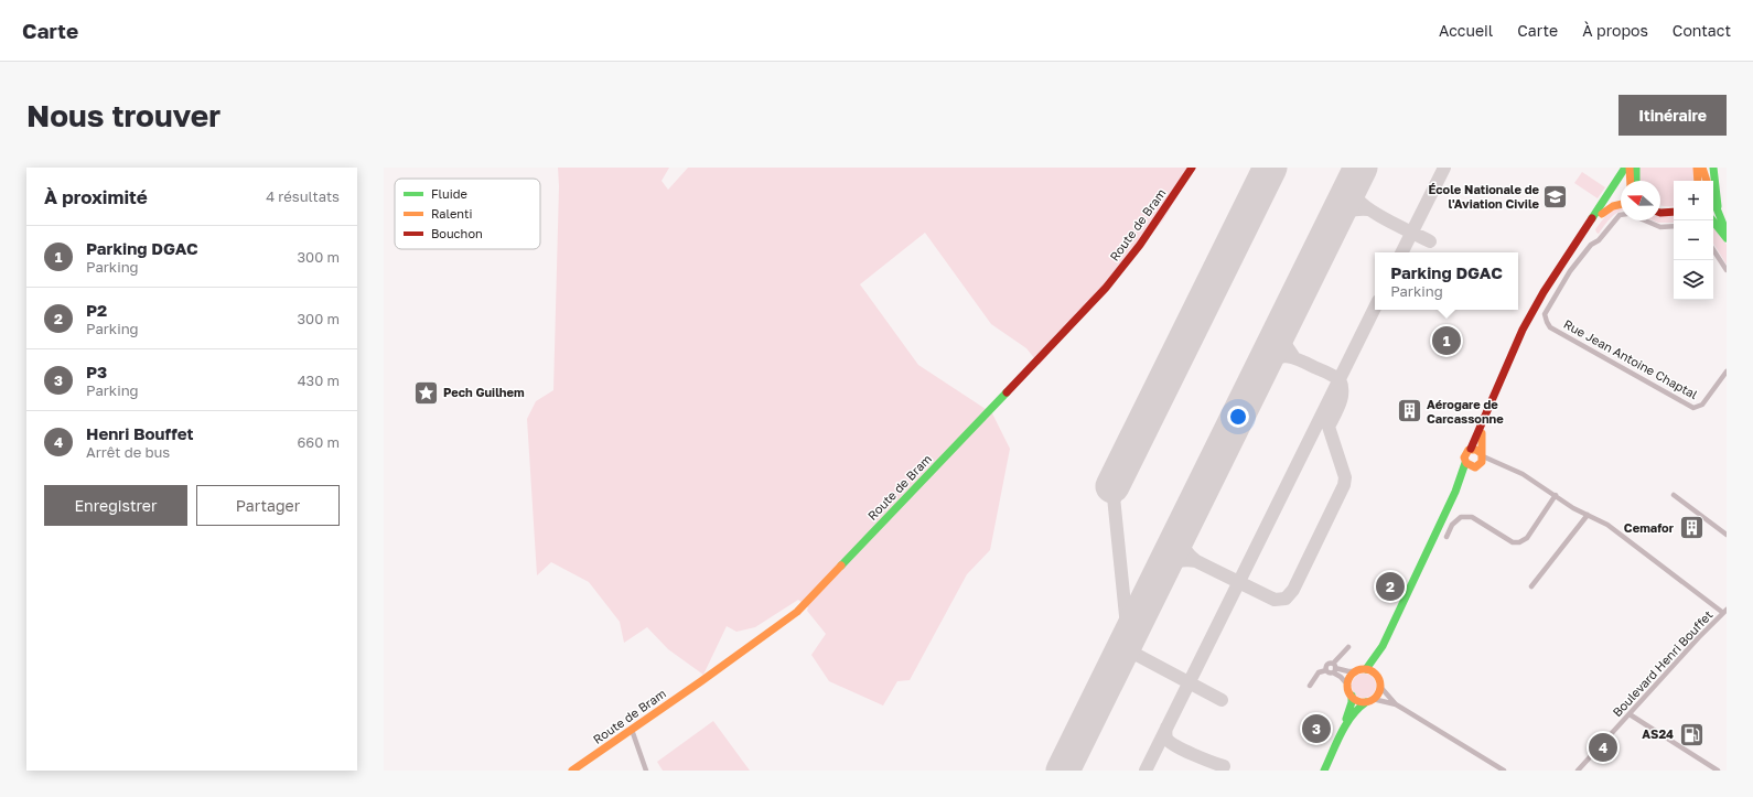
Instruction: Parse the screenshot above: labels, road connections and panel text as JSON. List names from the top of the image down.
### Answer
{
  "streets": {
    "main road": ["Route de Bram"],
    "street": ["Rue Jean Antoine Chaptal", "Boulevard Henri Bouffet"]
  },
  "places": {
    "school or university": ["École Nationale de l'Aviation Civile"],
    "place": ["Pech Guilhem"],
    "building": ["Aérogare de Carcassonne", "Cemafor"],
    "fuel station": ["AS24"]
  },
  "legend": ["Fluide", "Ralenti", "Bouchon"],
  "north": "left",
  "page": {
    "header": "Carte",
    "nav": [
      "Accueil",
      "Carte",
      "À propos",
      "Contact"
    ],
    "buttons": [
      "Itinéraire",
      ["Enregistrer", "Partager"]
    ],
    "title": "Nous trouver",
    "heading": ["À proximité", "4 résultats"],
    "map_buttons": ["+", "−"],
    "list": [
      {
        "mark": "1",
        "name": "Parking DGAC",
        "note": "Parking",
        "value": "300 m"
      },
      {
        "mark": "2",
        "name": "P2",
        "note": "Parking",
        "value": "300 m"
      },
      {
        "mark": "3",
        "name": "P3",
        "note": "Parking",
        "value": "430 m"
      },
      {
        "mark": "4",
        "name": "Henri Bouffet",
        "note": "Arrêt de bus",
        "value": "660 m"
      }
    ],
    "popup": ["Parking DGAC", "Parking"],
    "pins": [
      "1",
      "2",
      "3",
      "4"
    ]
  }
}
